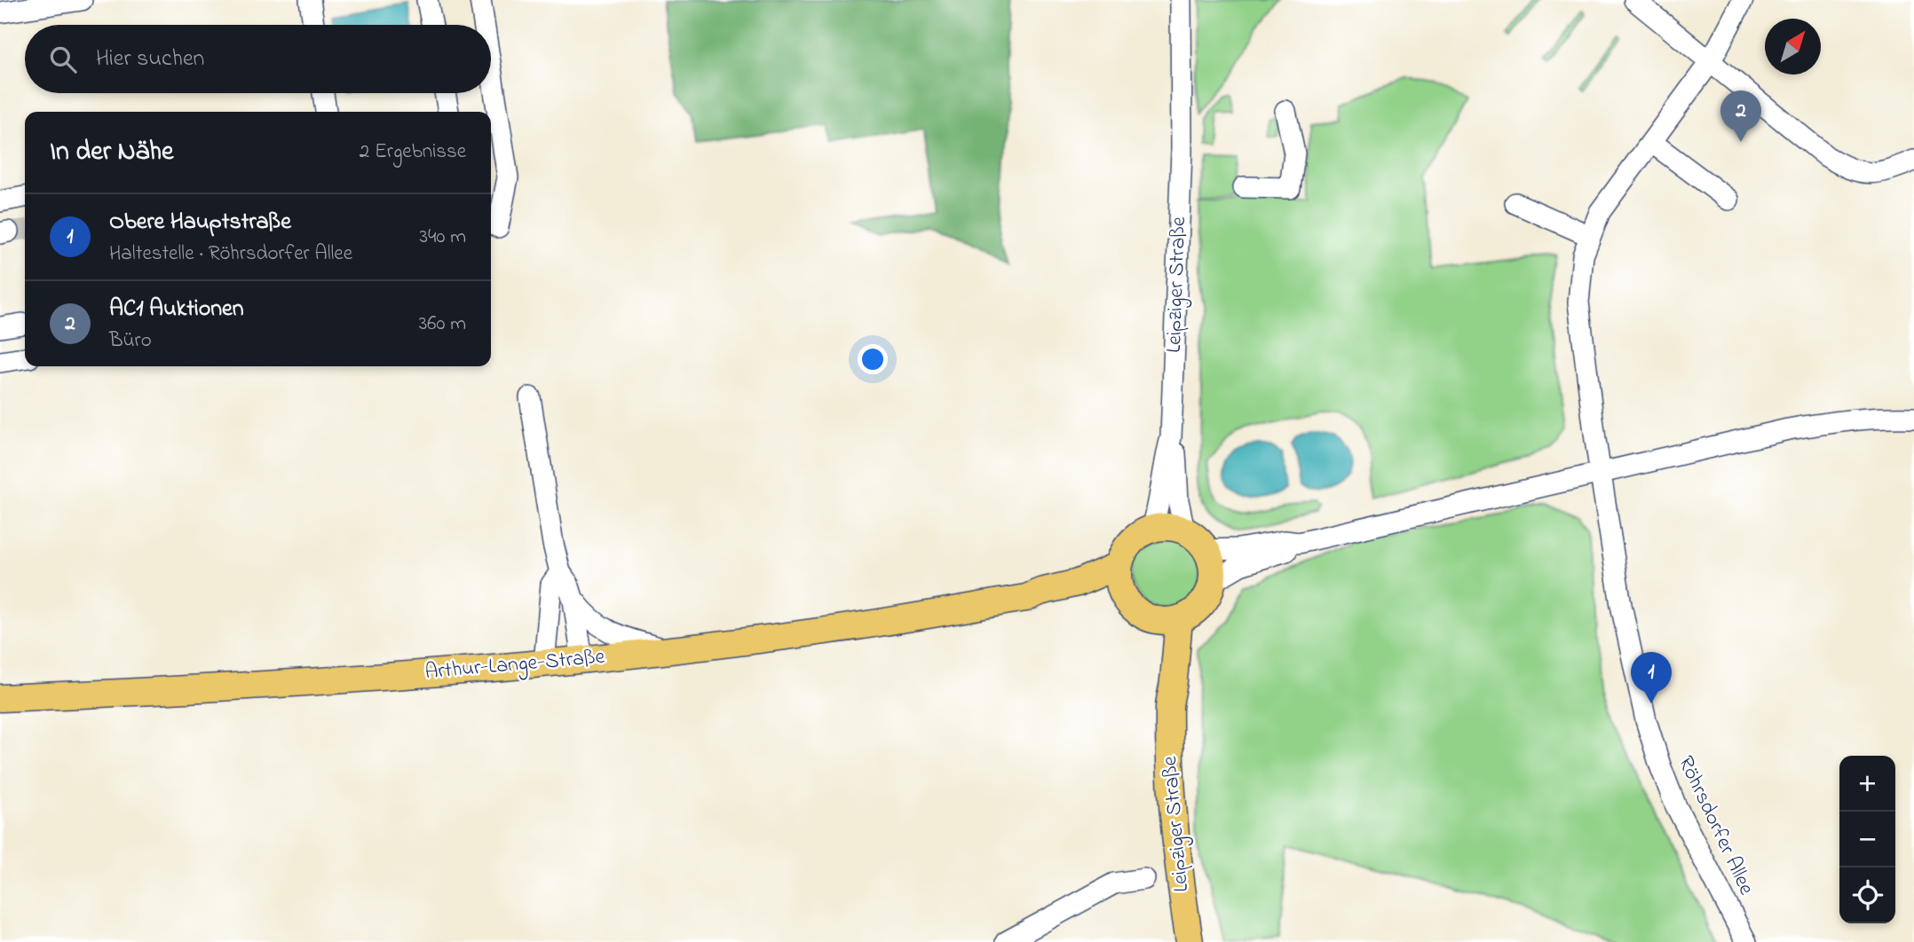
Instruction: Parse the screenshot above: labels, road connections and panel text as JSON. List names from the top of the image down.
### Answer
{
  "streets": {
    "main road": ["Leipziger Straße", "Arthur-Lange-Straße"],
    "street": ["Röhrsdorfer Allee"]
  },
  "crossings": [
    ["Leipziger Straße", "Arthur-Lange-Straße"]
  ],
  "north": "top right",
  "page": {
    "search": "Hier suchen",
    "pins": ["2", "1"],
    "heading": ["In der Nähe", "2 Ergebnisse"],
    "list": [
      {
        "mark": "1",
        "name": "Obere Hauptstraße",
        "note": "Haltestelle · Röhrsdorfer Allee",
        "value": "340 m"
      },
      {
        "mark": "2",
        "name": "AC1 Auktionen",
        "note": "Büro",
        "value": "360 m"
      }
    ],
    "map_buttons": ["+", "−"]
  }
}
